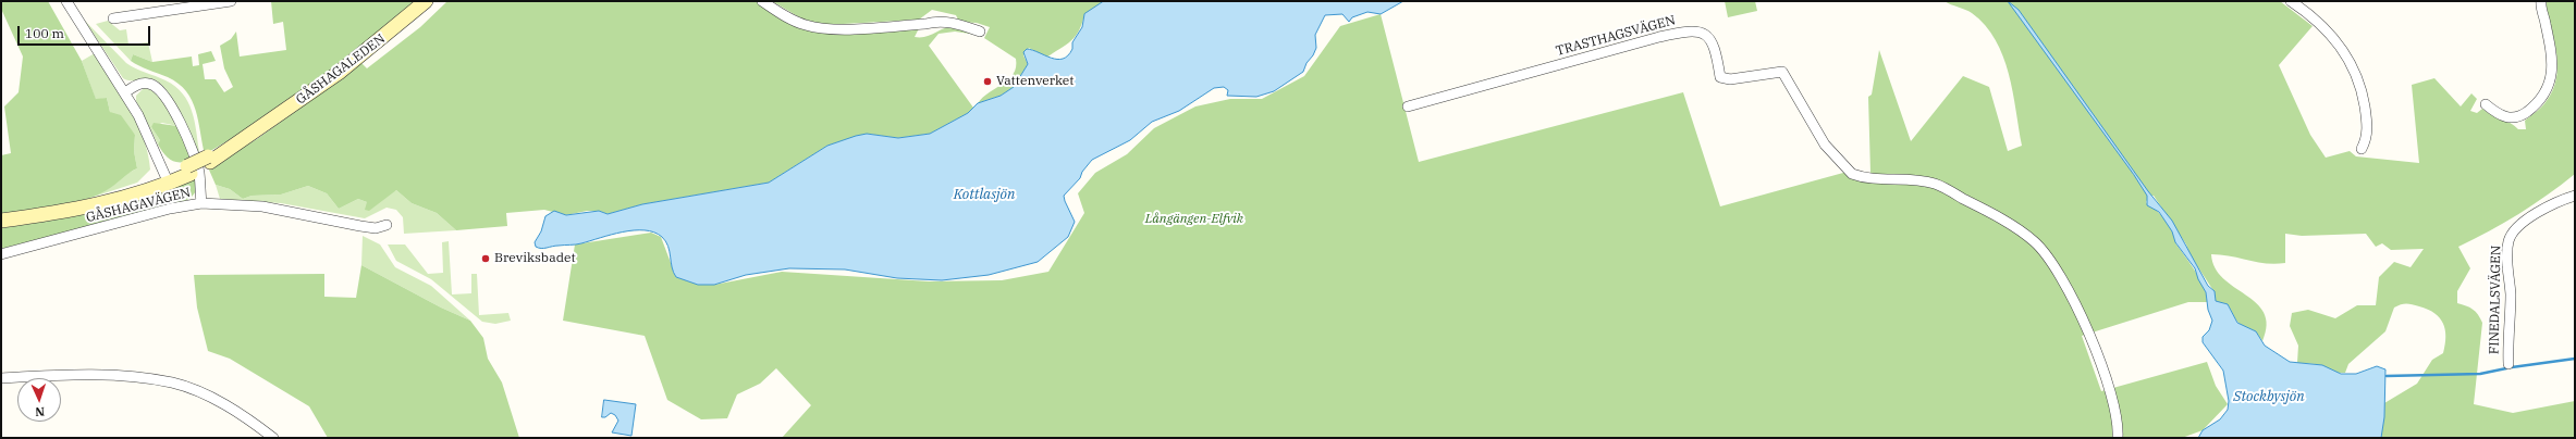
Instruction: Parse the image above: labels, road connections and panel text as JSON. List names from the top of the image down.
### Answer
{
  "streets": {
    "main road": ["GÅSHAGALEDEN"],
    "street": ["TRASTHAGSVÄGEN", "GÅSHAGAVÄGEN", "FINEDALSVÄGEN"]
  },
  "water": ["Kottlasjön", "Stockbysjön"],
  "parks": ["Långängen-Elfvik"],
  "places": ["Vattenverket", "Breviksbadet"],
  "scale_bar": "100 m",
  "north": "bottom"
}
